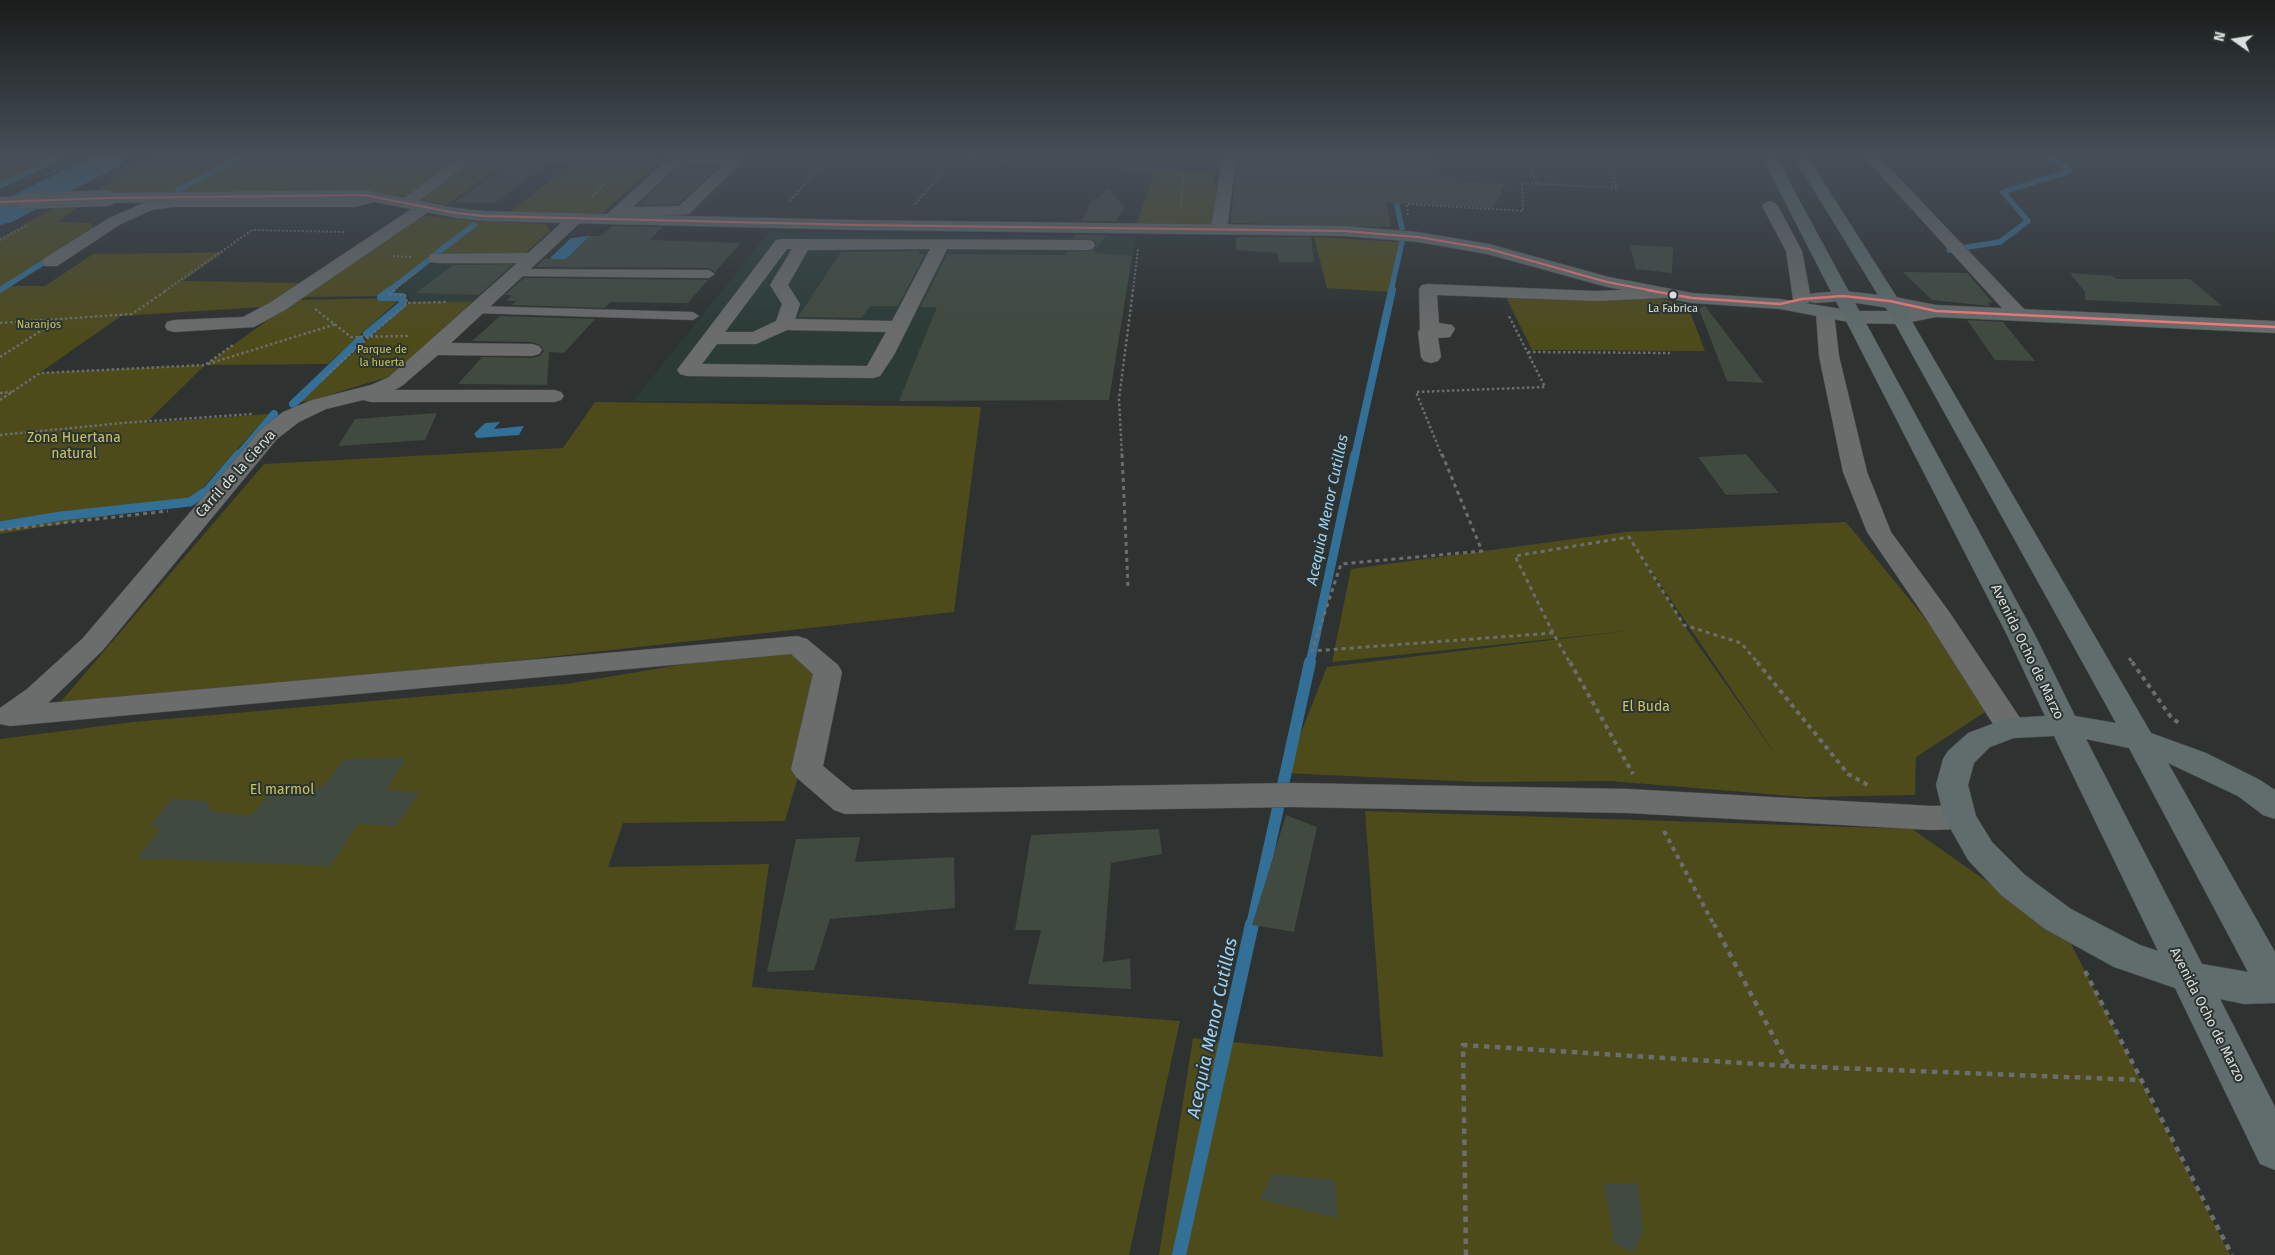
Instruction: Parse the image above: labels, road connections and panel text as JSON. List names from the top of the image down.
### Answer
{
  "streets": {
    "main road": ["Avenida Ocho de Marzo"],
    "street": ["Carril de la Cierva"]
  },
  "water": ["Acequia Menor Cutillas"],
  "parks": [
    "Naranjos",
    "Parque de la huerta",
    "Zona Huertana natural",
    "El Buda",
    "El marmol"
  ],
  "places": ["La Fabrica"],
  "north": "left"
}
